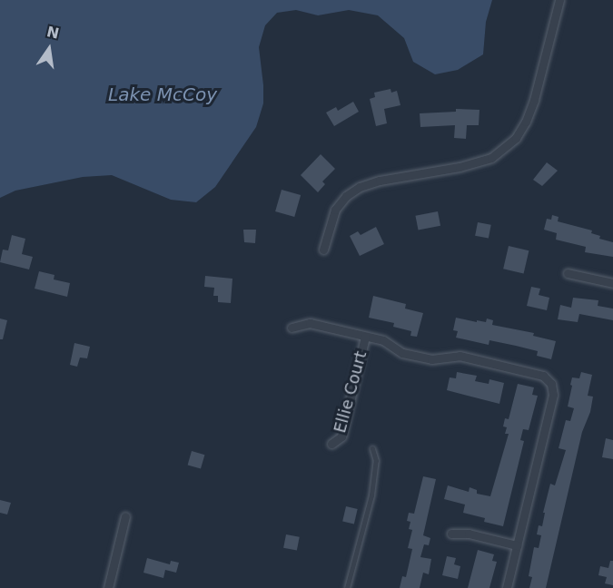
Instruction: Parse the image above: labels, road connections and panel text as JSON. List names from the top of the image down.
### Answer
{
  "streets": {
    "street": ["Ellie Court"]
  },
  "water": ["Lake McCoy"],
  "north": "top"
}
